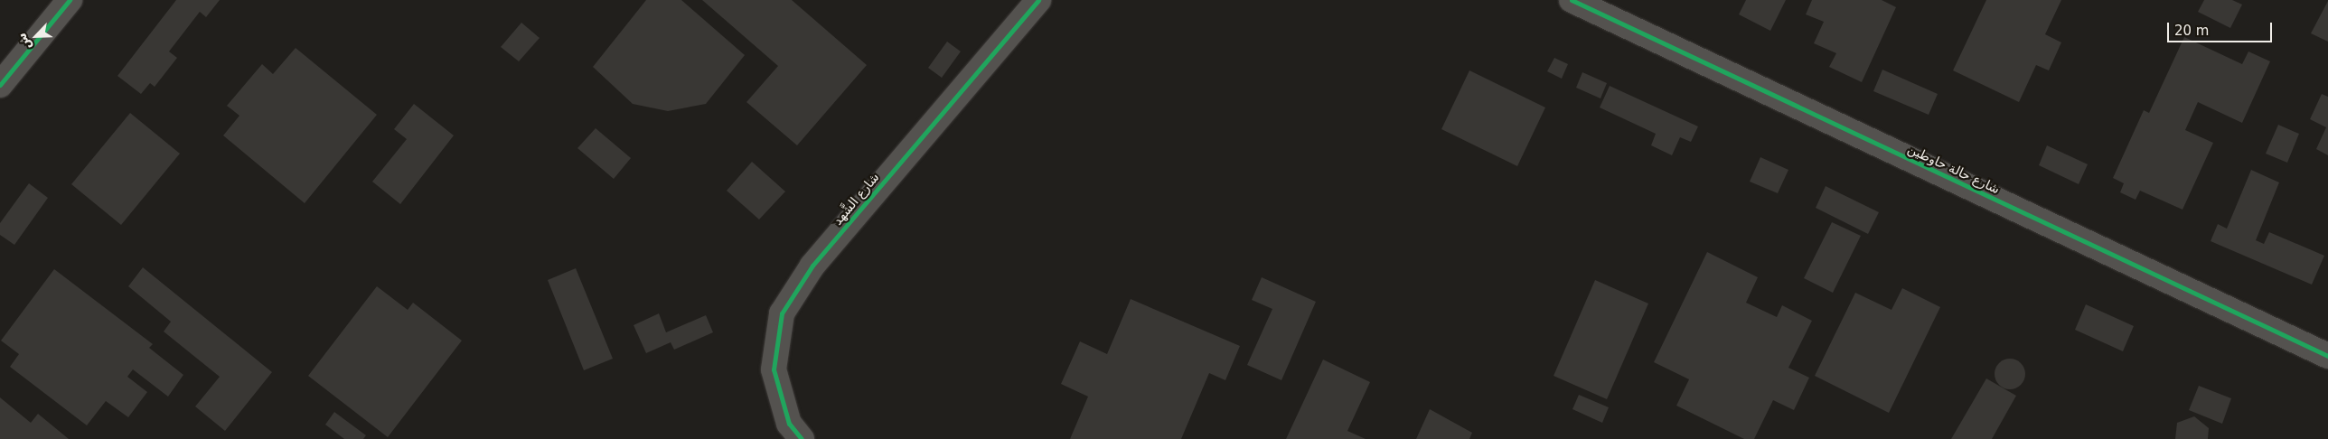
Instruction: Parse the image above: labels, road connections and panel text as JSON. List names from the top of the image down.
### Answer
{
  "streets": {
    "street": ["شارع حالة حاوطين", "شارع الشَّهد"]
  },
  "scale_bar": "20 m",
  "north": "bottom left"
}
